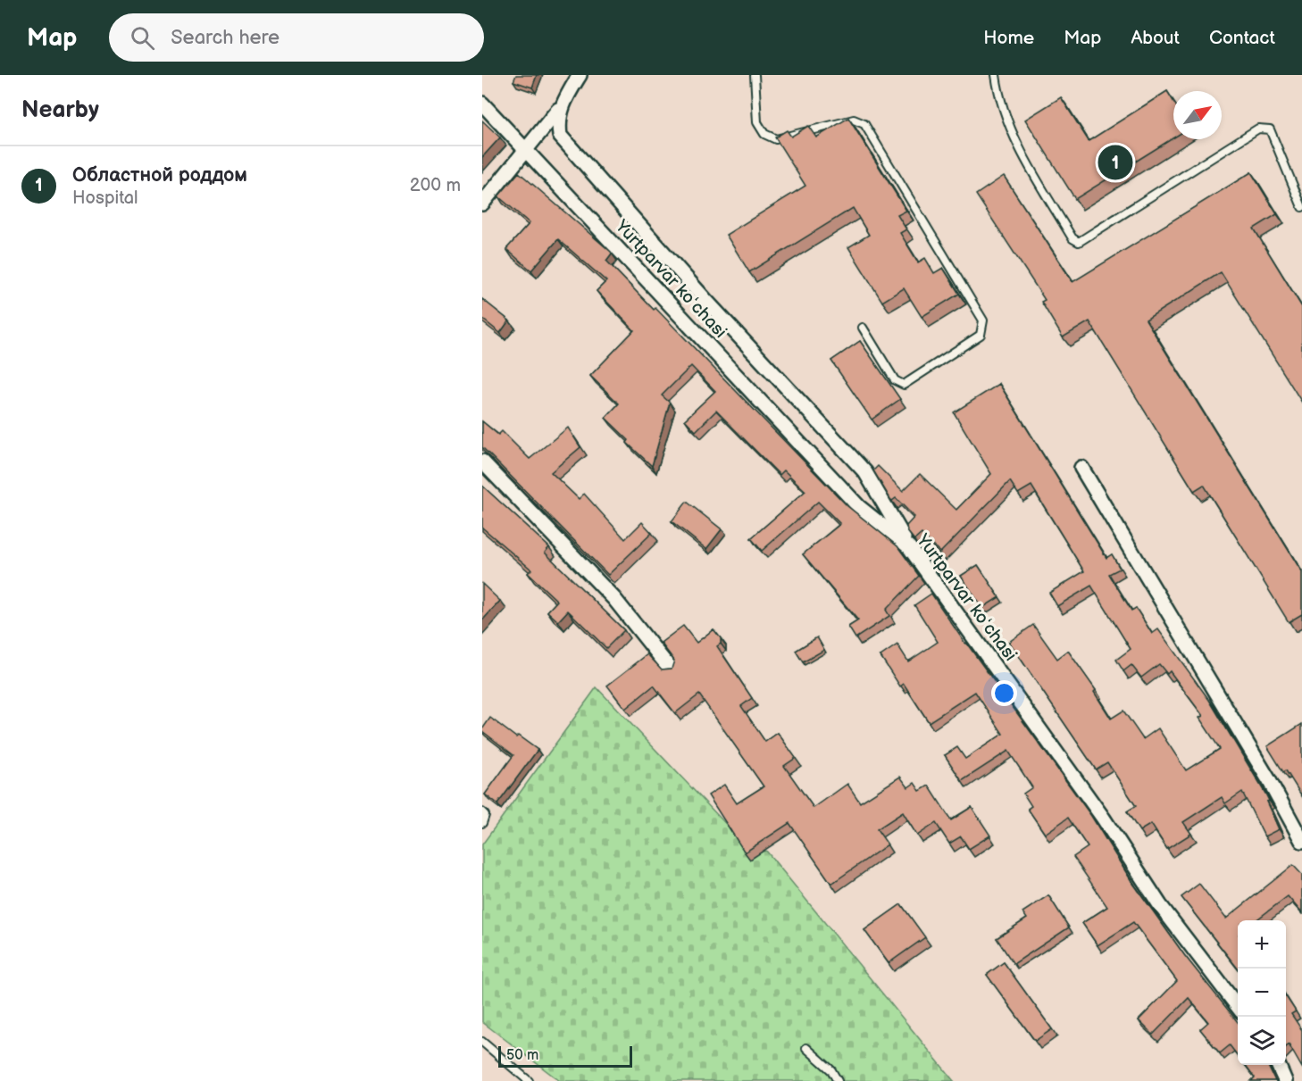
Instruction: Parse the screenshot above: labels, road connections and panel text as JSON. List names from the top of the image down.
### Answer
{
  "streets": {
    "street": ["Yurtparvar koʻchasi"]
  },
  "scale_bar": "50 m",
  "north": "top right",
  "page": {
    "header": "Map",
    "search": "Search here",
    "nav": [
      "Home",
      "Map",
      "About",
      "Contact"
    ],
    "heading": "Nearby",
    "pins": "1",
    "list": [
      {
        "mark": "1",
        "name": "Областной роддом",
        "note": "Hospital",
        "value": "200 m"
      }
    ],
    "map_buttons": ["+", "−"],
    "scale": "50 m"
  }
}
